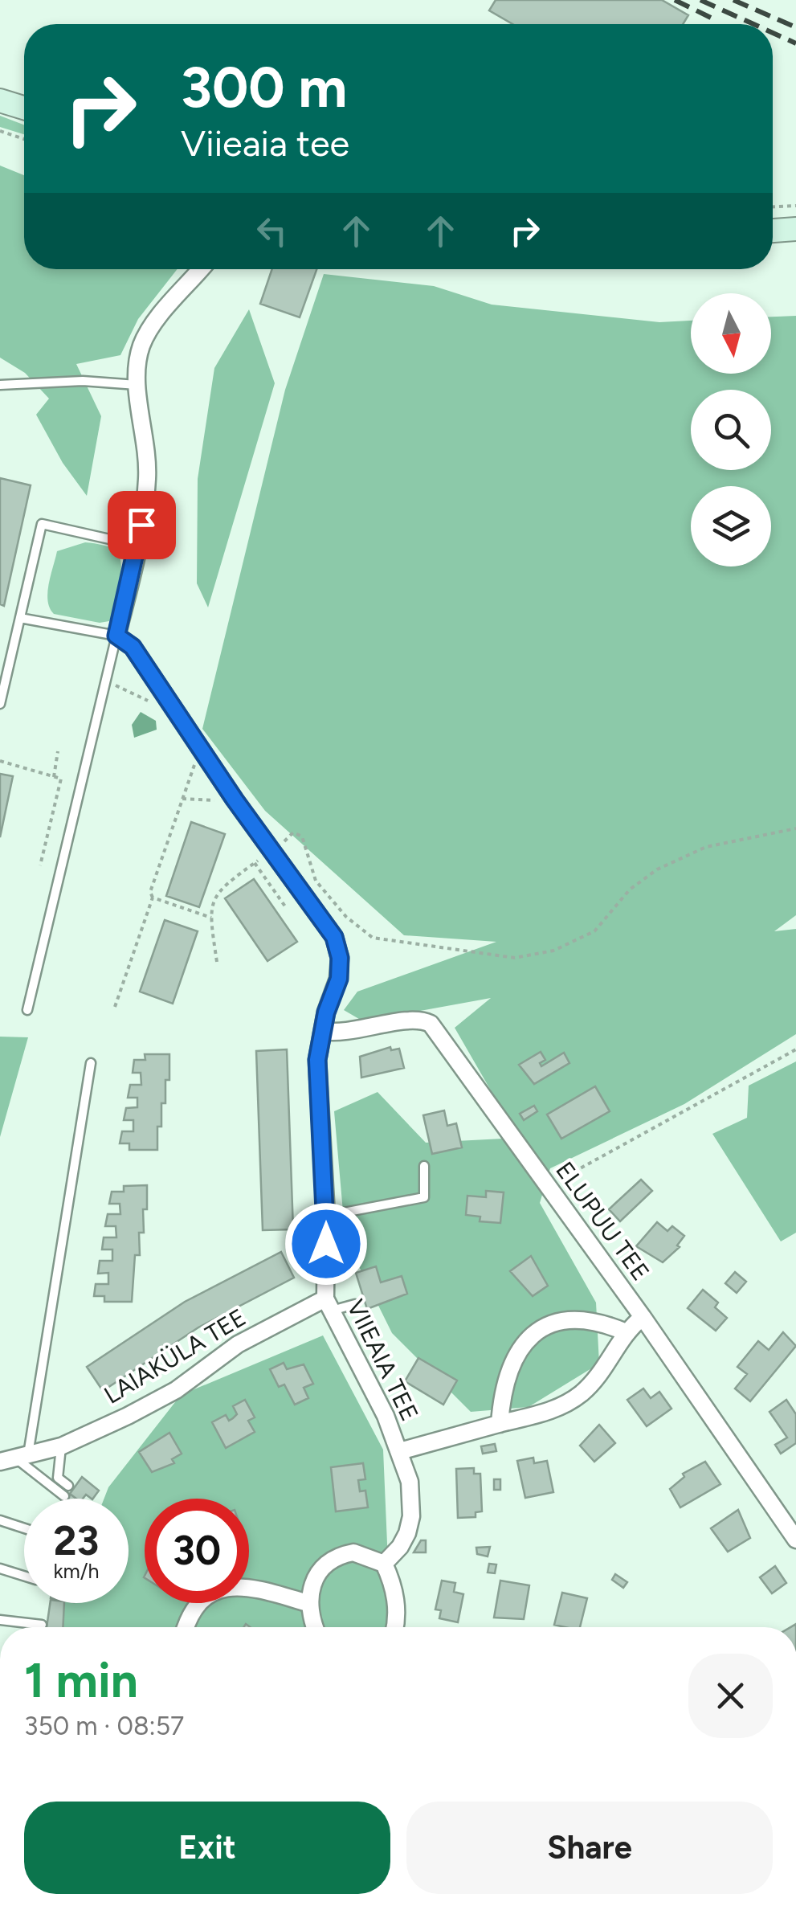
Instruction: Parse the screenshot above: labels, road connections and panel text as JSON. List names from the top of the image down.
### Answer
{
  "streets": {
    "street": ["ELUPUU TEE", "LAIAKÜLA TEE", "VIIEAIA TEE"]
  },
  "crossings": [
    ["ELUPUU TEE", "VIIEAIA TEE"],
    ["LAIAKÜLA TEE", "VIIEAIA TEE"]
  ],
  "north": "bottom",
  "page": {
    "turn": ["300 m", "Viieaia tee"],
    "speed": "23 km/h",
    "limit": "30",
    "heading": ["1 min", "350 m · 08:57"],
    "buttons": ["Exit", "Share"]
  }
}
